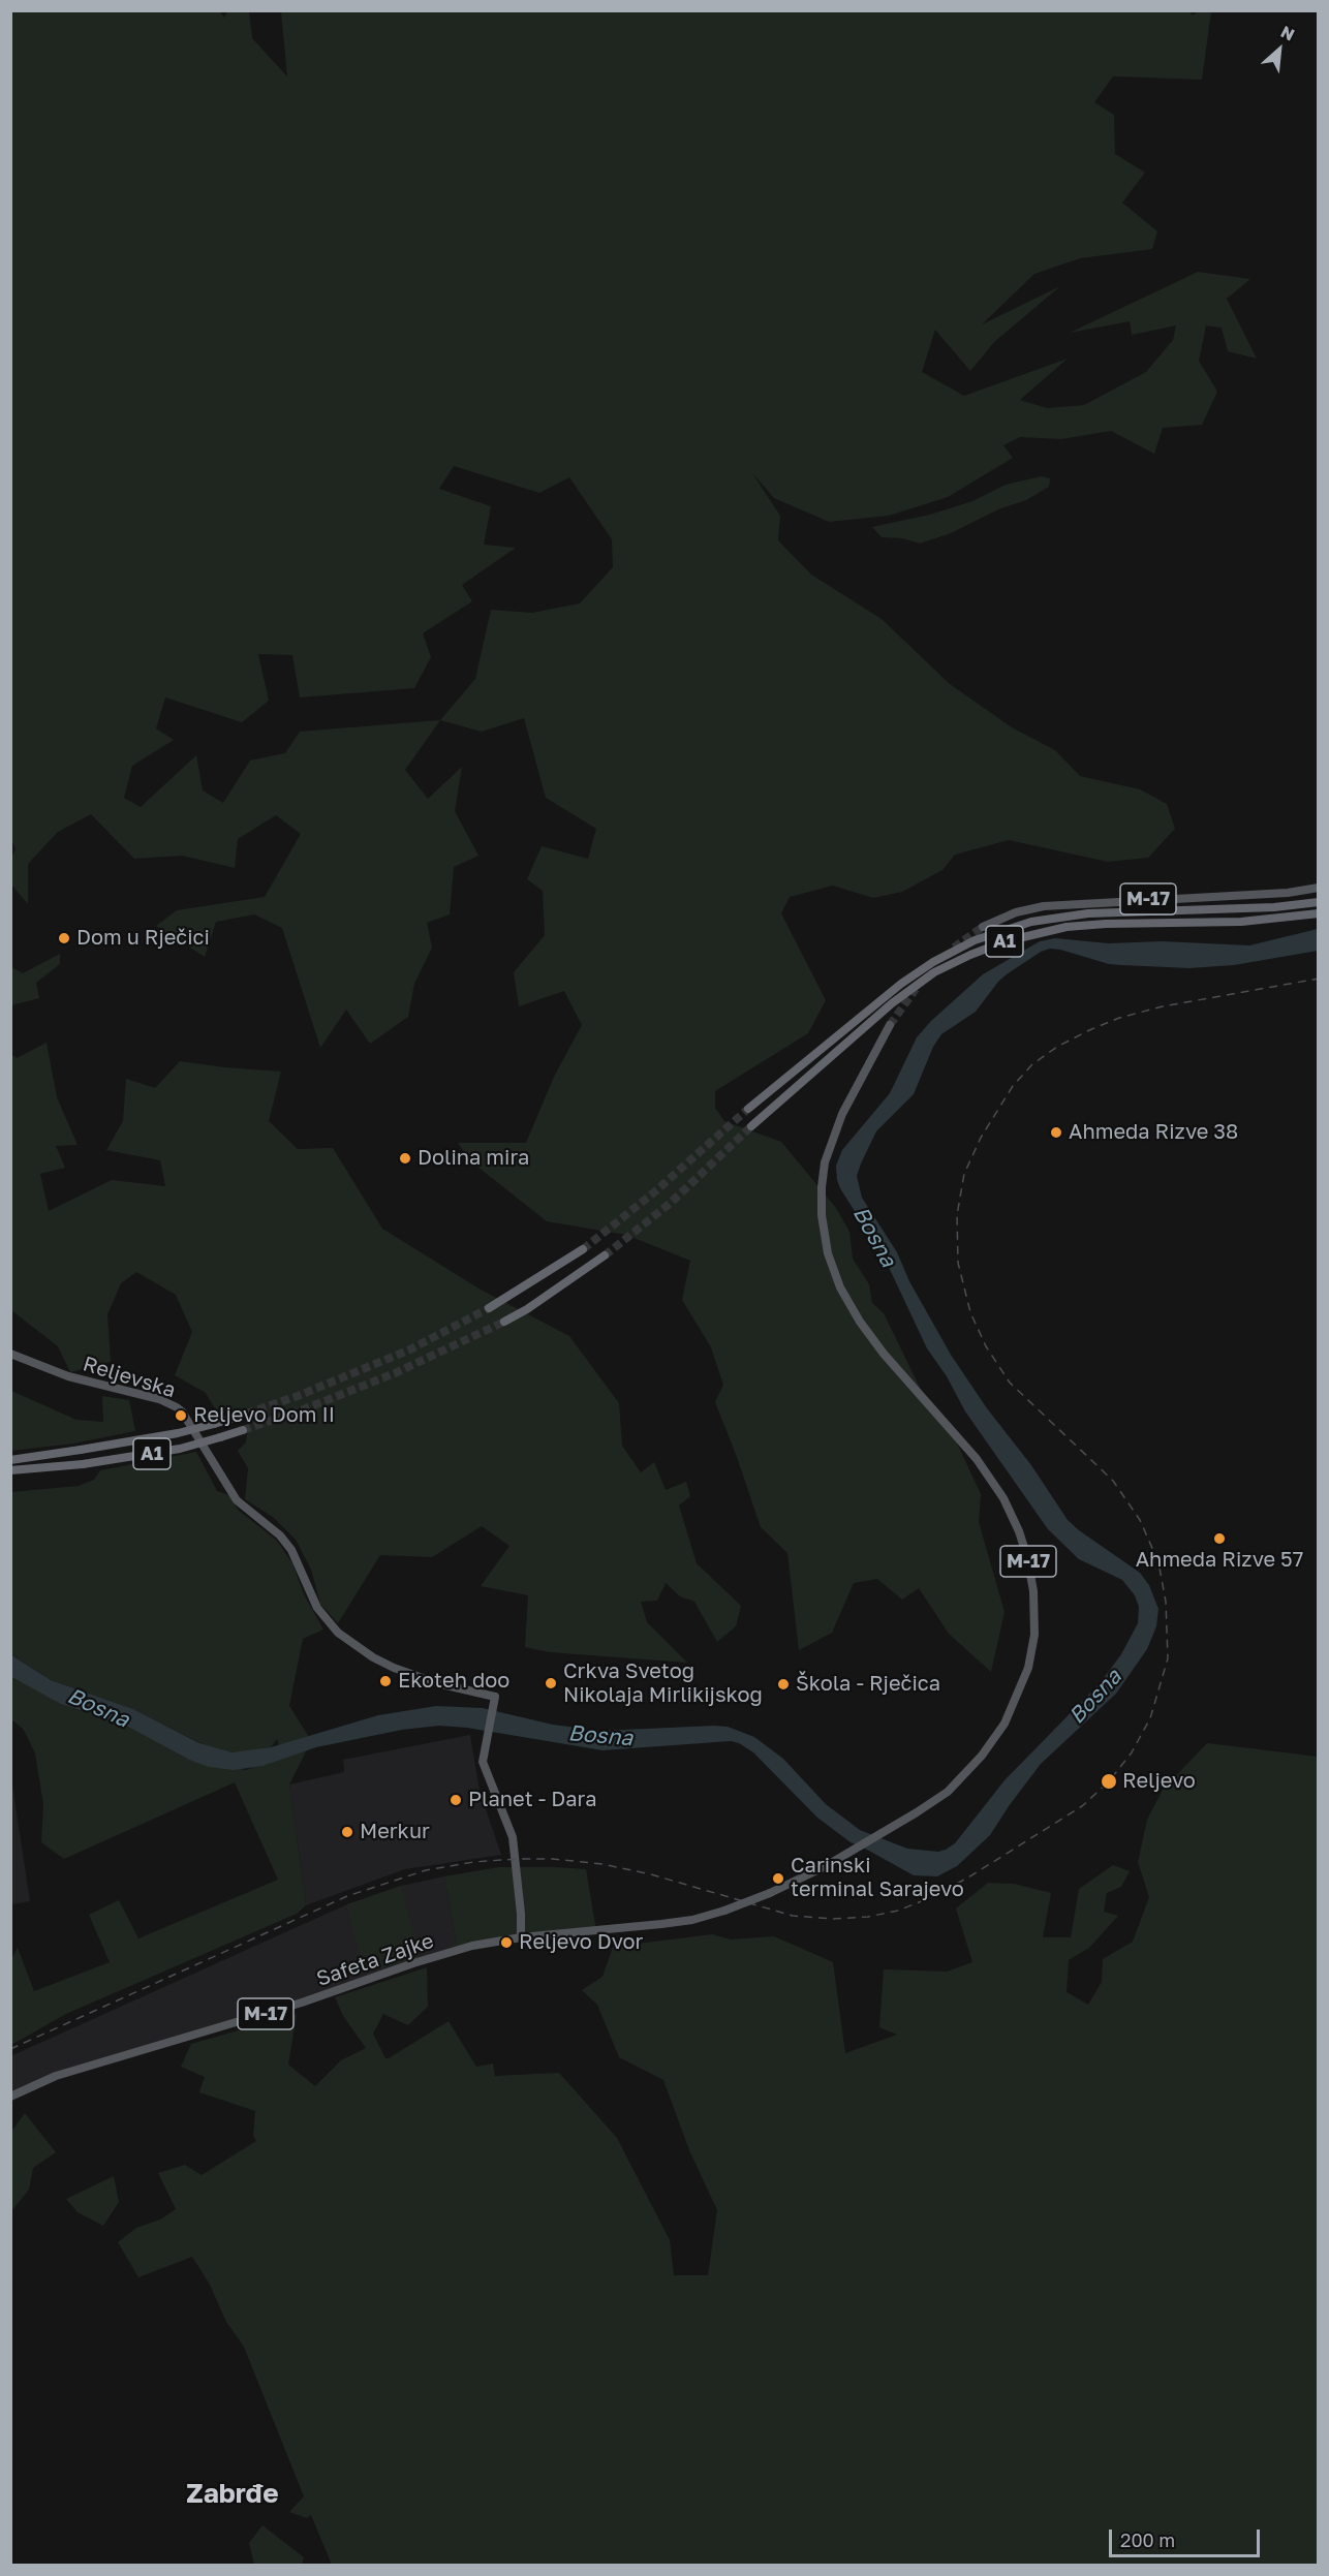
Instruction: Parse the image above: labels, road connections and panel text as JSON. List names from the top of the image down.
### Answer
{
  "streets": {
    "highway": ["A1"],
    "main road": ["M-17", "Reljevska", "Safeta Zajke"]
  },
  "crossings": [
    ["Reljevska", "Safeta Zajke"]
  ],
  "districts": ["Zabrđe"],
  "water": ["Bosna"],
  "places": [
    "Dom u Rječici",
    "Ahmeda Rizve 38",
    "Dolina mira",
    "Reljevo Dom II",
    "Ahmeda Rizve 57",
    "Ekoteh doo",
    "Crkva Svetog Nikolaja Mirlikijskog",
    "Škola - Rječica",
    "Reljevo",
    "Planet - Dara",
    "Merkur",
    "Carinski terminal Sarajevo",
    "Reljevo Dvor"
  ],
  "scale_bar": "200 m",
  "north": "top right"
}
